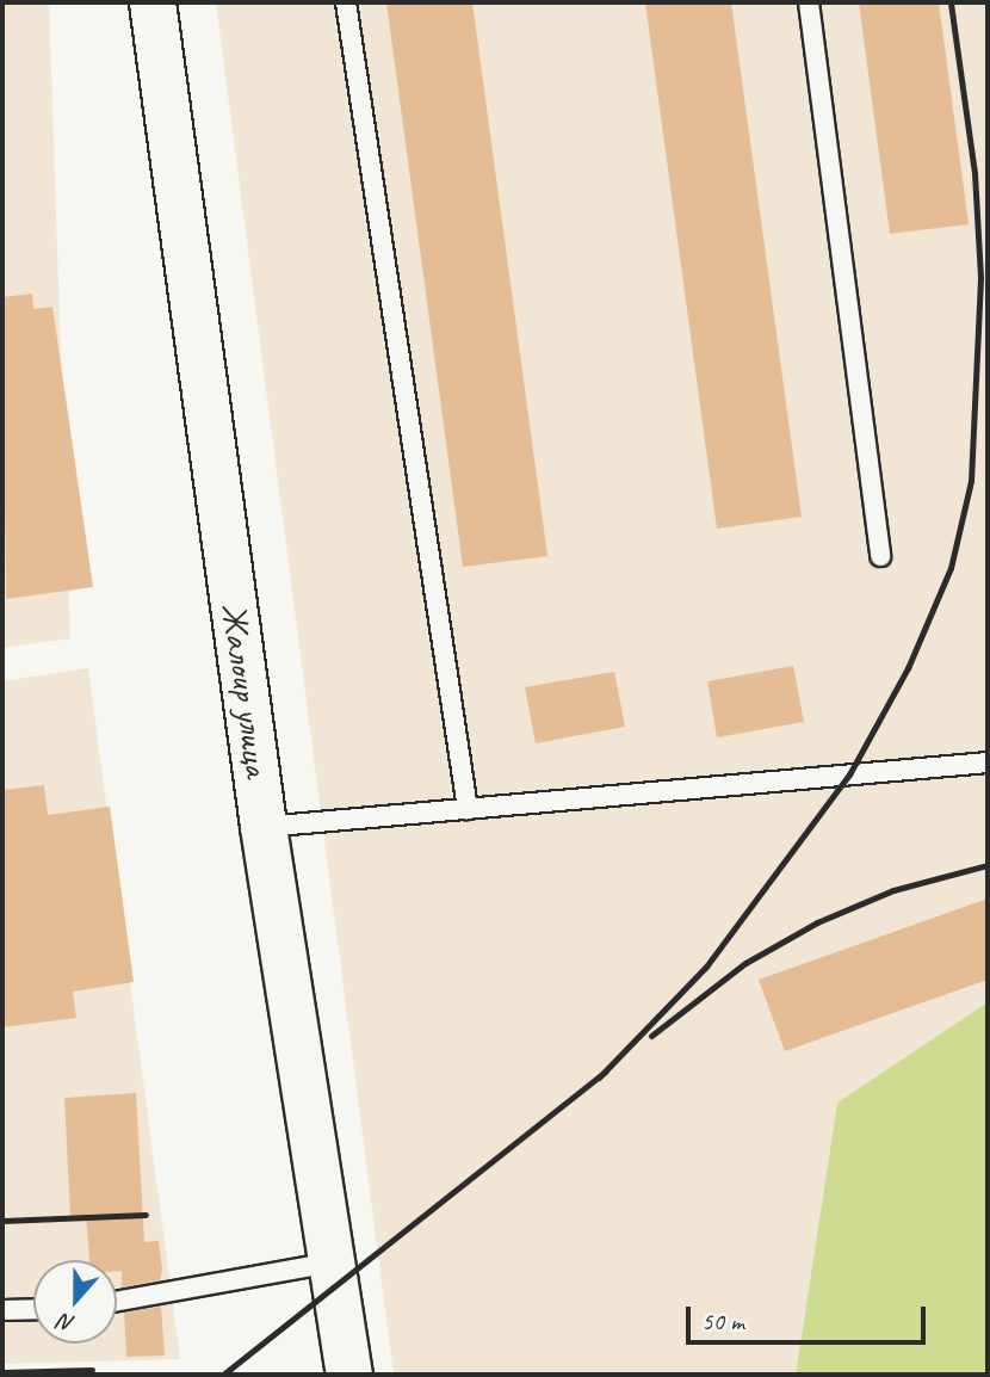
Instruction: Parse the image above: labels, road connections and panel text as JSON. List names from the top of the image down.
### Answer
{
  "streets": {
    "street": ["Жалоир улица"]
  },
  "scale_bar": "50 m",
  "north": "bottom"
}
